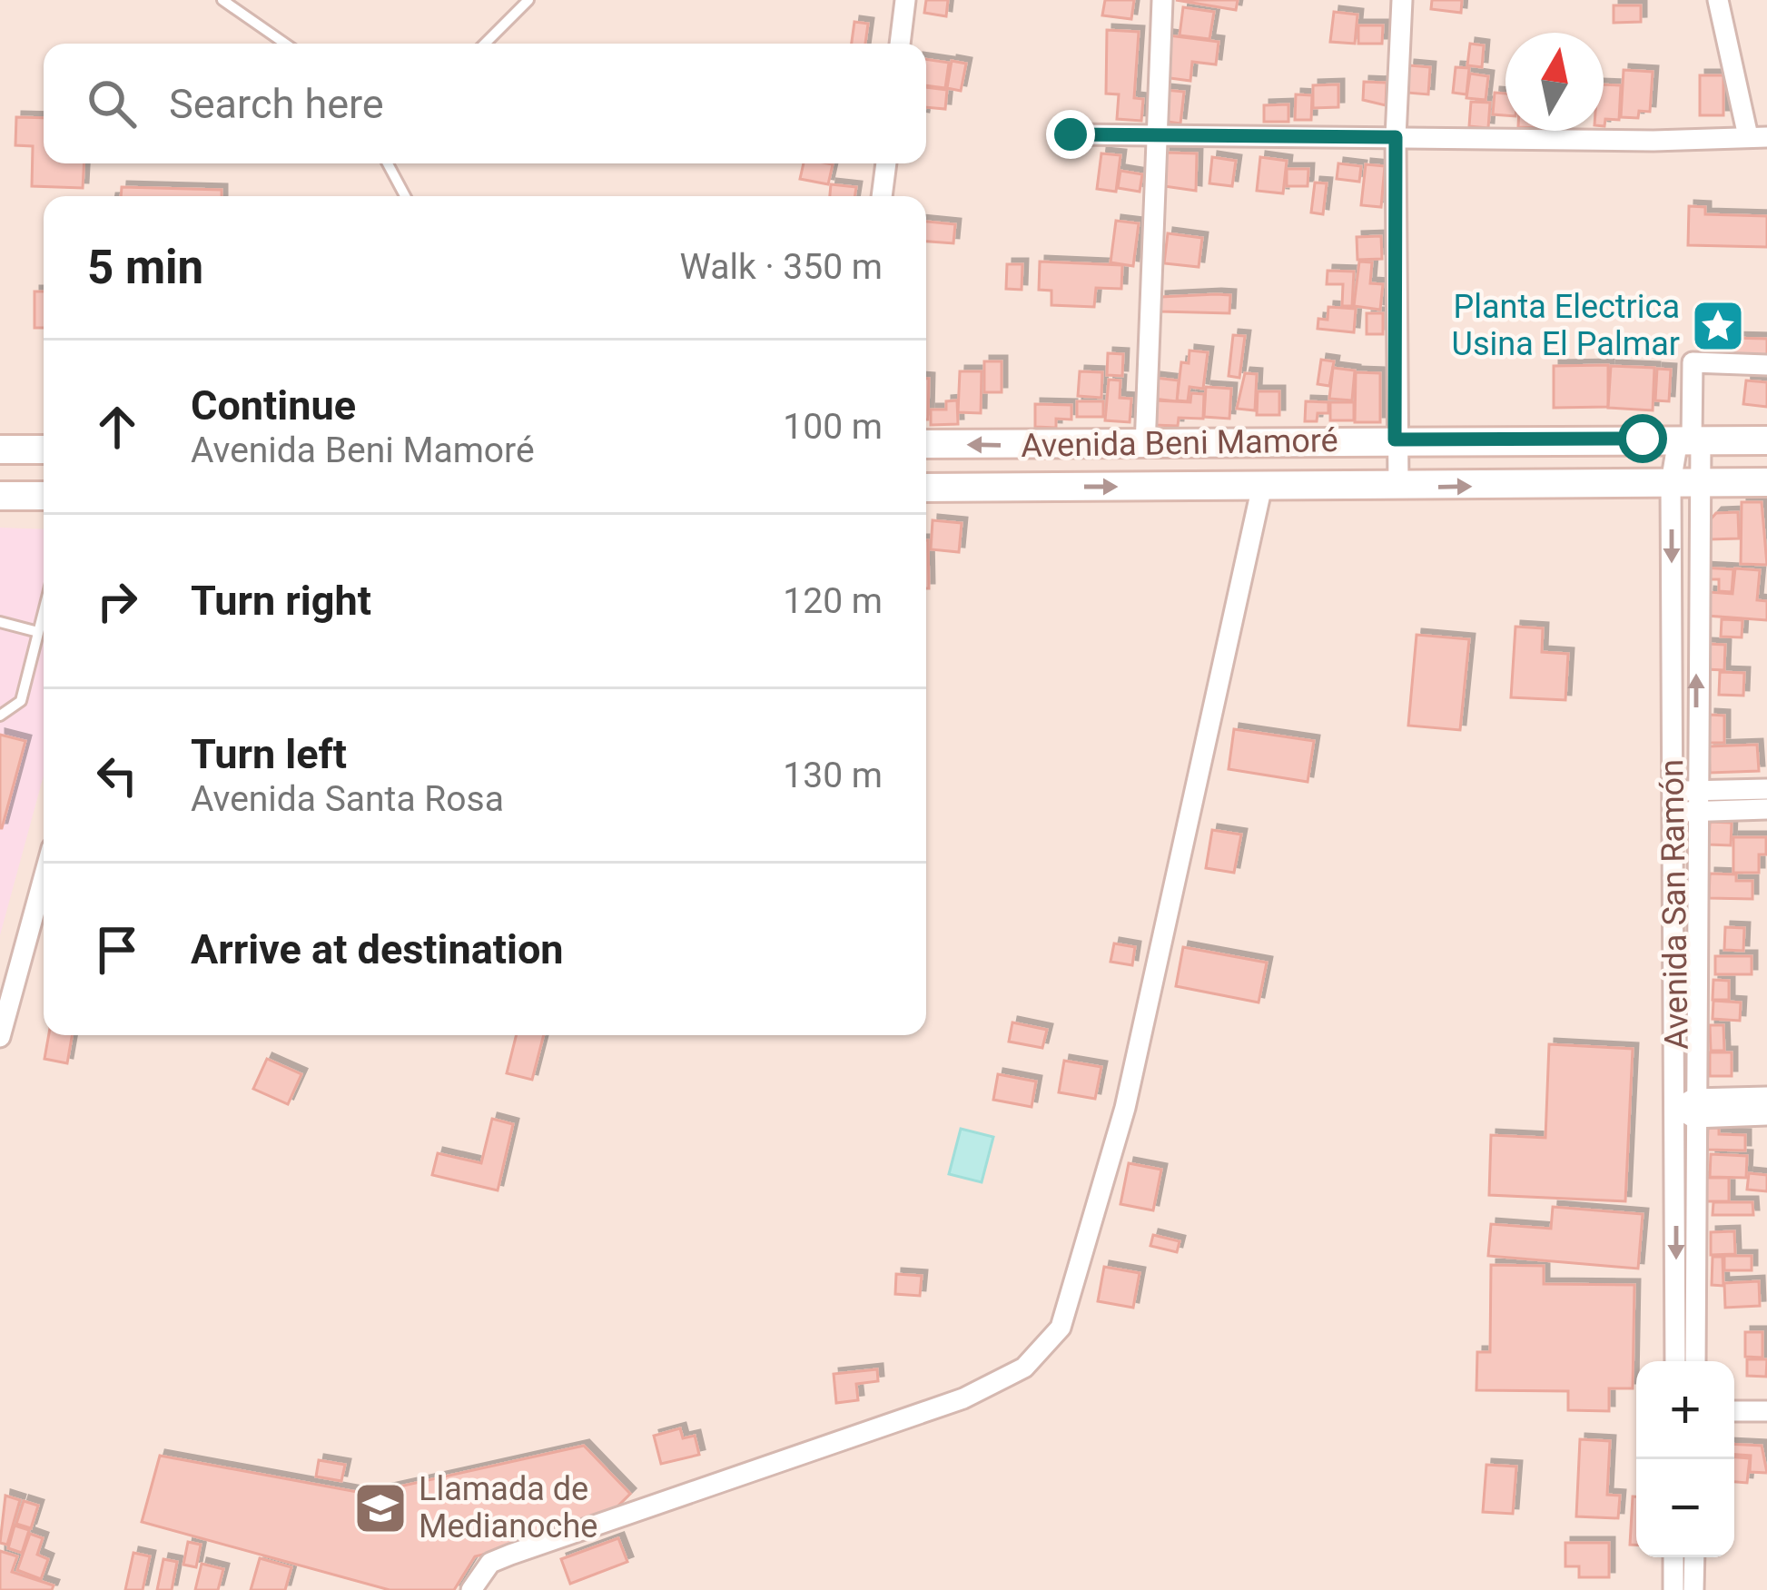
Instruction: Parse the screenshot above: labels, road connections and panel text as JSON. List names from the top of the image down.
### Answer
{
  "streets": {
    "street": ["Avenida Beni Mamoré", "Avenida San Ramón"]
  },
  "crossings": [
    ["Avenida Beni Mamoré", "Avenida San Ramón"]
  ],
  "places": {
    "place": ["Planta Electrica Usina El Palmar"],
    "school or university": ["Llamada de Medianoche"]
  },
  "north": "top",
  "page": {
    "search": "Search here",
    "heading": ["5 min", "Walk · 350 m"],
    "list": [
      ["Continue", "Avenida Beni Mamoré", "100 m"],
      ["Turn right", "120 m"],
      ["Turn left", "Avenida Santa Rosa", "130 m"],
      "Arrive at destination"
    ],
    "map_buttons": ["+", "−"]
  }
}
